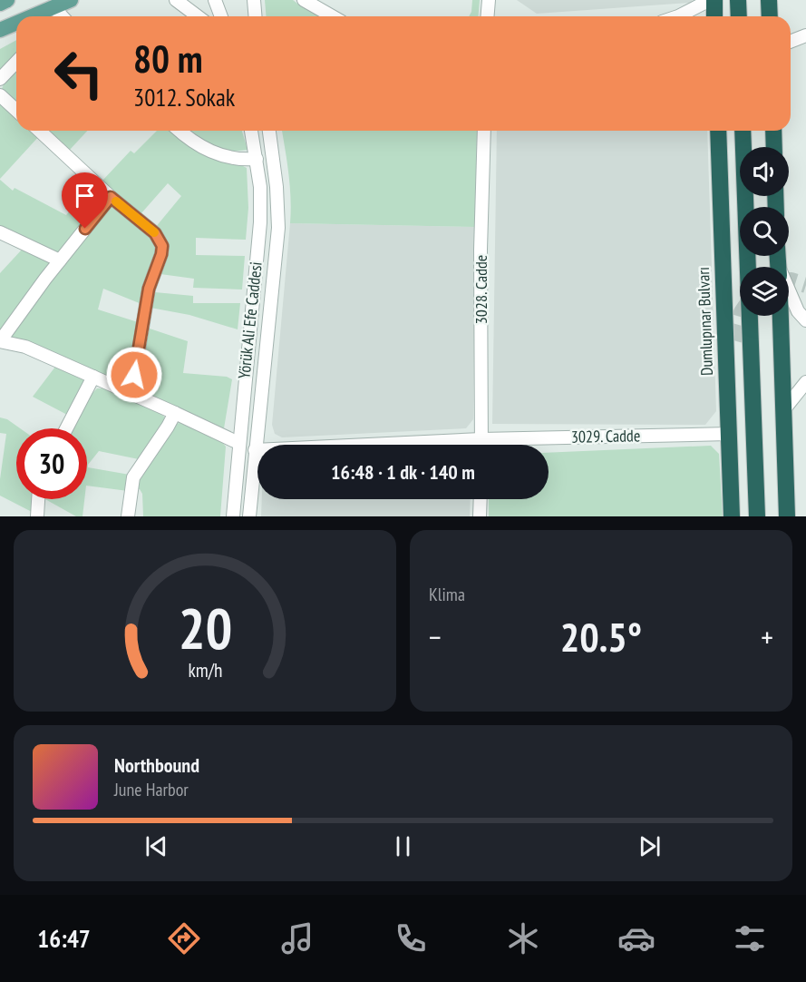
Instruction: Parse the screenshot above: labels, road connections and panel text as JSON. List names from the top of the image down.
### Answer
{
  "streets": {
    "highway": ["Dumlupınar Bulvarı"],
    "street": ["3028. Cadde", "Yörük Ali Efe Caddesi", "3029. Cadde"]
  },
  "crossings": [
    ["3028. Cadde", "3029. Cadde"],
    ["Yörük Ali Efe Caddesi", "3029. Cadde"],
    ["Dumlupınar Bulvarı", "3029. Cadde"]
  ],
  "page": {
    "turn": ["80 m", "3012. Sokak"],
    "limit": "30",
    "trip": "16:48 · 1 dk · 140 m",
    "tile": "Klima",
    "heat": ["−", "20.5°", "+"],
    "song": ["Northbound", "June Harbor"],
    "tabs": "16:47",
    "gauge": ["20", "km/h"]
  }
}
